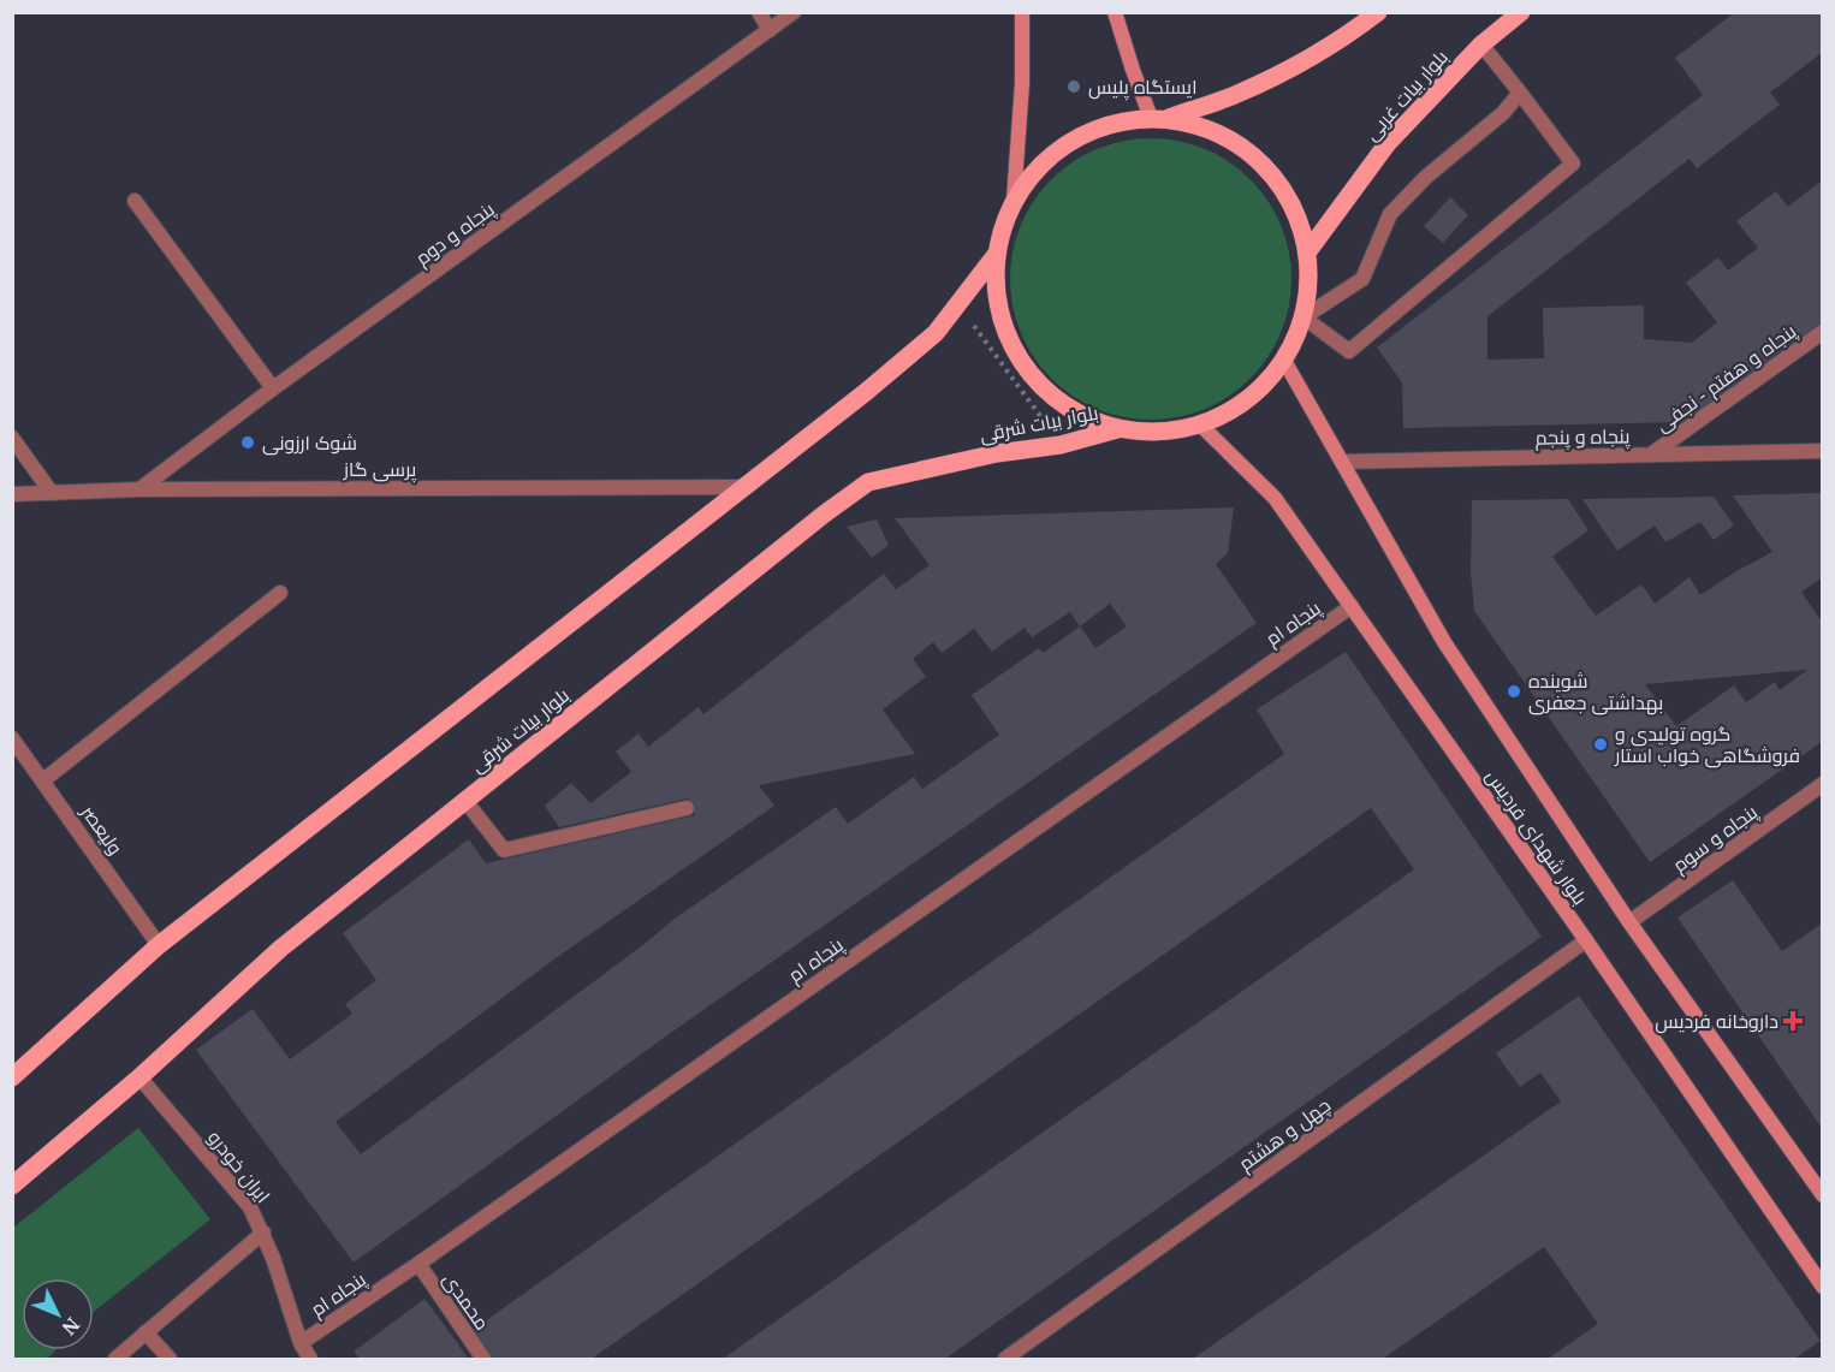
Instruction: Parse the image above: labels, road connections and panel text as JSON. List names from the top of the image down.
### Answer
{
  "streets": {
    "main road": ["بلوار بیات غربی", "بلوار بیات شرقی", "بلوار شهدای فردیس"],
    "street": [
      "پنجاه و دوم",
      "پنجاه و هفتم - نجفی",
      "پنجاه و پنجم",
      "پرسی گاز",
      "پنجاه ام",
      "ولیعصر",
      "پنجاه و سوم",
      "چهل و هشتم",
      "ایران خودرو",
      "محمدی"
    ]
  },
  "crossings": [
    ["پنجاه و دوم", "پرسی گاز"],
    ["پنجاه و هفتم - نجفی", "پنجاه و پنجم"],
    ["بلوار بیات شرقی", "ایران خودرو"],
    ["پنجاه و پنجم", "بلوار شهدای فردیس"],
    ["پنجاه ام", "بلوار شهدای فردیس"],
    ["پنجاه ام", "محمدی"],
    ["بلوار شهدای فردیس", "پنجاه و سوم"],
    ["بلوار شهدای فردیس", "چهل و هشتم"]
  ],
  "places": {
    "other": [
      "ایستگاه پلیس",
      "شوک ارزونی",
      "شوینده بهداشتی جعفری",
      "گروه تولیدی و فروشگاهی خواب استار"
    ],
    "health": ["داروخانه فردیس"]
  },
  "north": "bottom right"
}
